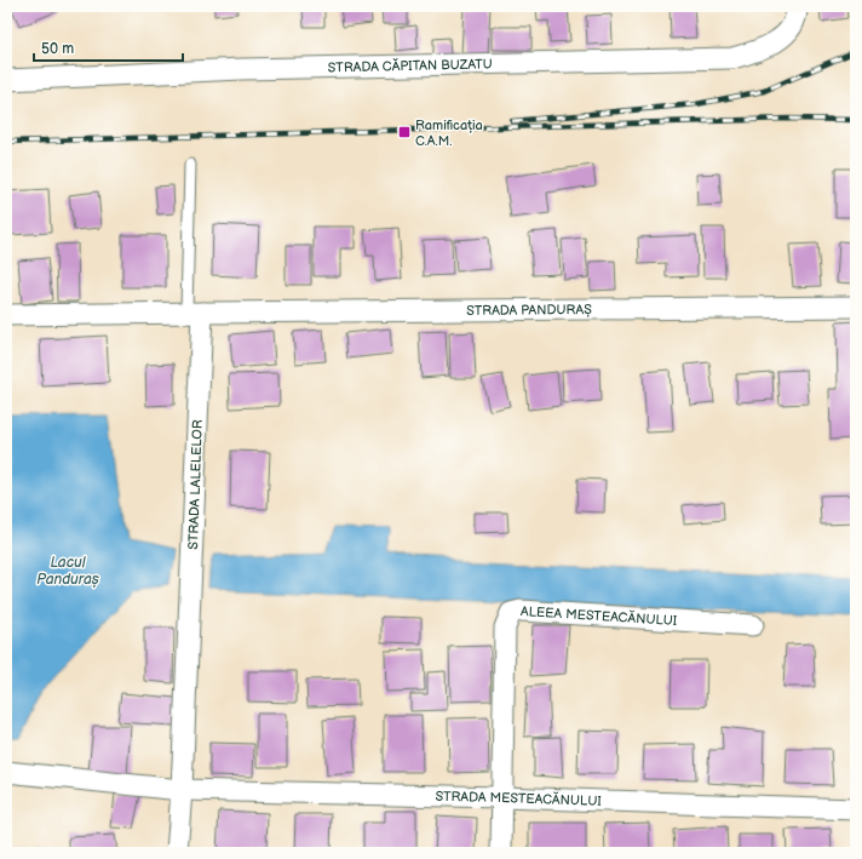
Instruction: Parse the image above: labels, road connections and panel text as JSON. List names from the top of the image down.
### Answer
{
  "streets": {
    "street": [
      "STRADA CĂPITAN BUZATU",
      "STRADA PANDURAȘ",
      "STRADA LALELELOR",
      "ALEEA MESTEACĂNULUI",
      "STRADA MESTEACĂNULUI"
    ]
  },
  "crossings": [
    ["STRADA PANDURAȘ", "STRADA LALELELOR"],
    ["STRADA LALELELOR", "STRADA MESTEACĂNULUI"],
    ["ALEEA MESTEACĂNULUI", "STRADA MESTEACĂNULUI"]
  ],
  "water": ["Lacul Panduraș"],
  "places": {
    "transit": ["Ramificația C.A.M."]
  },
  "scale_bar": "50 m"
}
